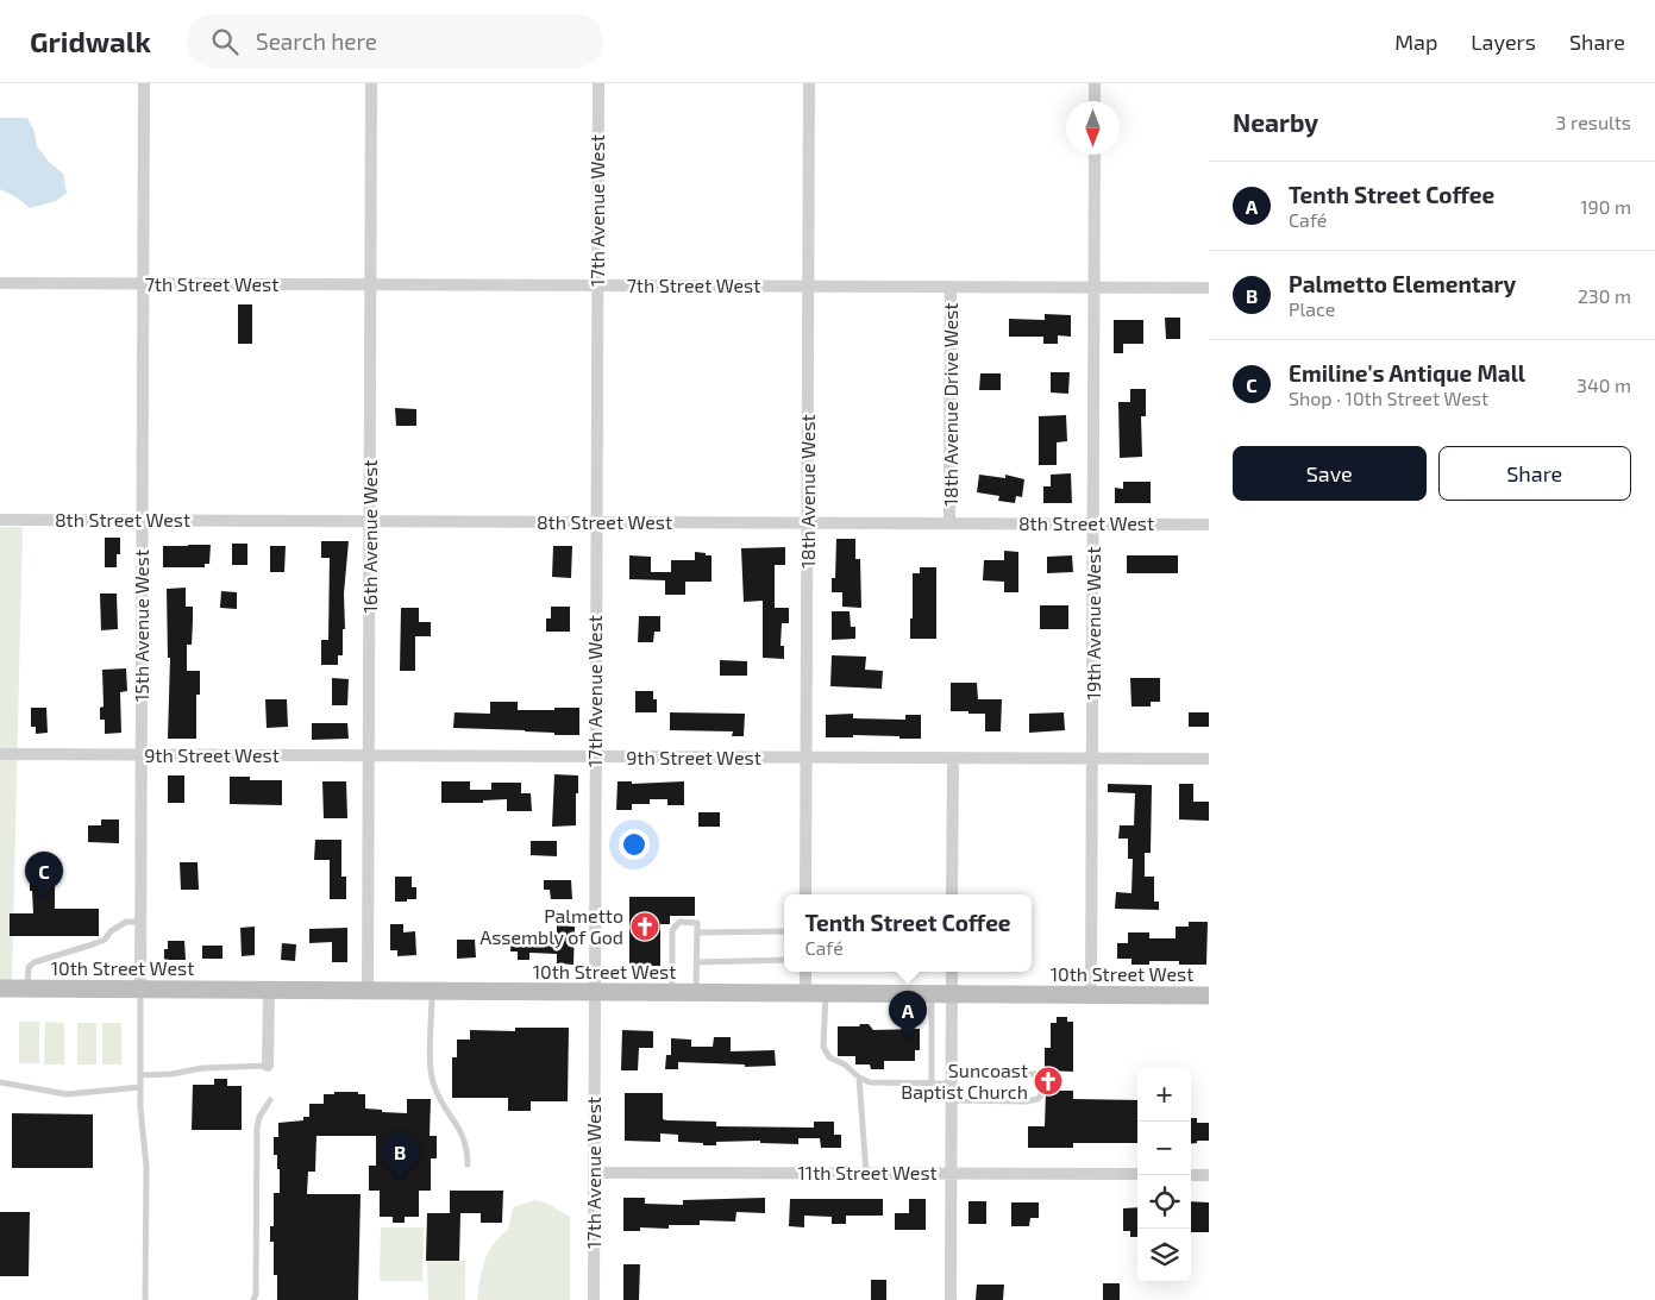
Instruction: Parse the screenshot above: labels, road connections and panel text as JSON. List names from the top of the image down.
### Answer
{
  "streets": {
    "street": [
      "17th Avenue West",
      "7th Street West",
      "18th Avenue Drive West",
      "18th Avenue West",
      "8th Street West",
      "16th Avenue West",
      "19th Avenue West",
      "15th Avenue West",
      "9th Street West",
      "10th Street West",
      "11th Street West"
    ]
  },
  "crossings": [
    ["17th Avenue West", "7th Street West"],
    ["17th Avenue West", "8th Street West"],
    ["17th Avenue West", "9th Street West"],
    ["17th Avenue West", "10th Street West"],
    ["17th Avenue West", "11th Street West"],
    ["7th Street West", "18th Avenue Drive West"],
    ["7th Street West", "18th Avenue West"],
    ["7th Street West", "16th Avenue West"],
    ["7th Street West", "19th Avenue West"],
    ["7th Street West", "15th Avenue West"],
    ["18th Avenue Drive West", "8th Street West"],
    ["18th Avenue West", "8th Street West"],
    ["18th Avenue West", "9th Street West"],
    ["8th Street West", "16th Avenue West"],
    ["8th Street West", "19th Avenue West"],
    ["8th Street West", "15th Avenue West"],
    ["16th Avenue West", "9th Street West"],
    ["16th Avenue West", "10th Street West"],
    ["19th Avenue West", "9th Street West"],
    ["19th Avenue West", "10th Street West"],
    ["15th Avenue West", "9th Street West"],
    ["15th Avenue West", "10th Street West"]
  ],
  "places": {
    "church": ["Palmetto Assembly of God", "Suncoast Baptist Church"]
  },
  "north": "bottom",
  "page": {
    "header": "Gridwalk",
    "search": "Search here",
    "nav": ["Map", "Layers", "Share"],
    "heading": ["Nearby", "3 results"],
    "list": [
      {
        "mark": "A",
        "name": "Tenth Street Coffee",
        "note": "Café",
        "value": "190 m"
      },
      {
        "mark": "B",
        "name": "Palmetto Elementary",
        "note": "Place",
        "value": "230 m"
      },
      {
        "mark": "C",
        "name": "Emiline's Antique Mall",
        "note": "Shop · 10th Street West",
        "value": "340 m"
      }
    ],
    "buttons": ["Save", "Share"],
    "pins": ["C", "A", "B"],
    "popup": ["Tenth Street Coffee", "Café"],
    "map_buttons": ["+", "−"]
  }
}
